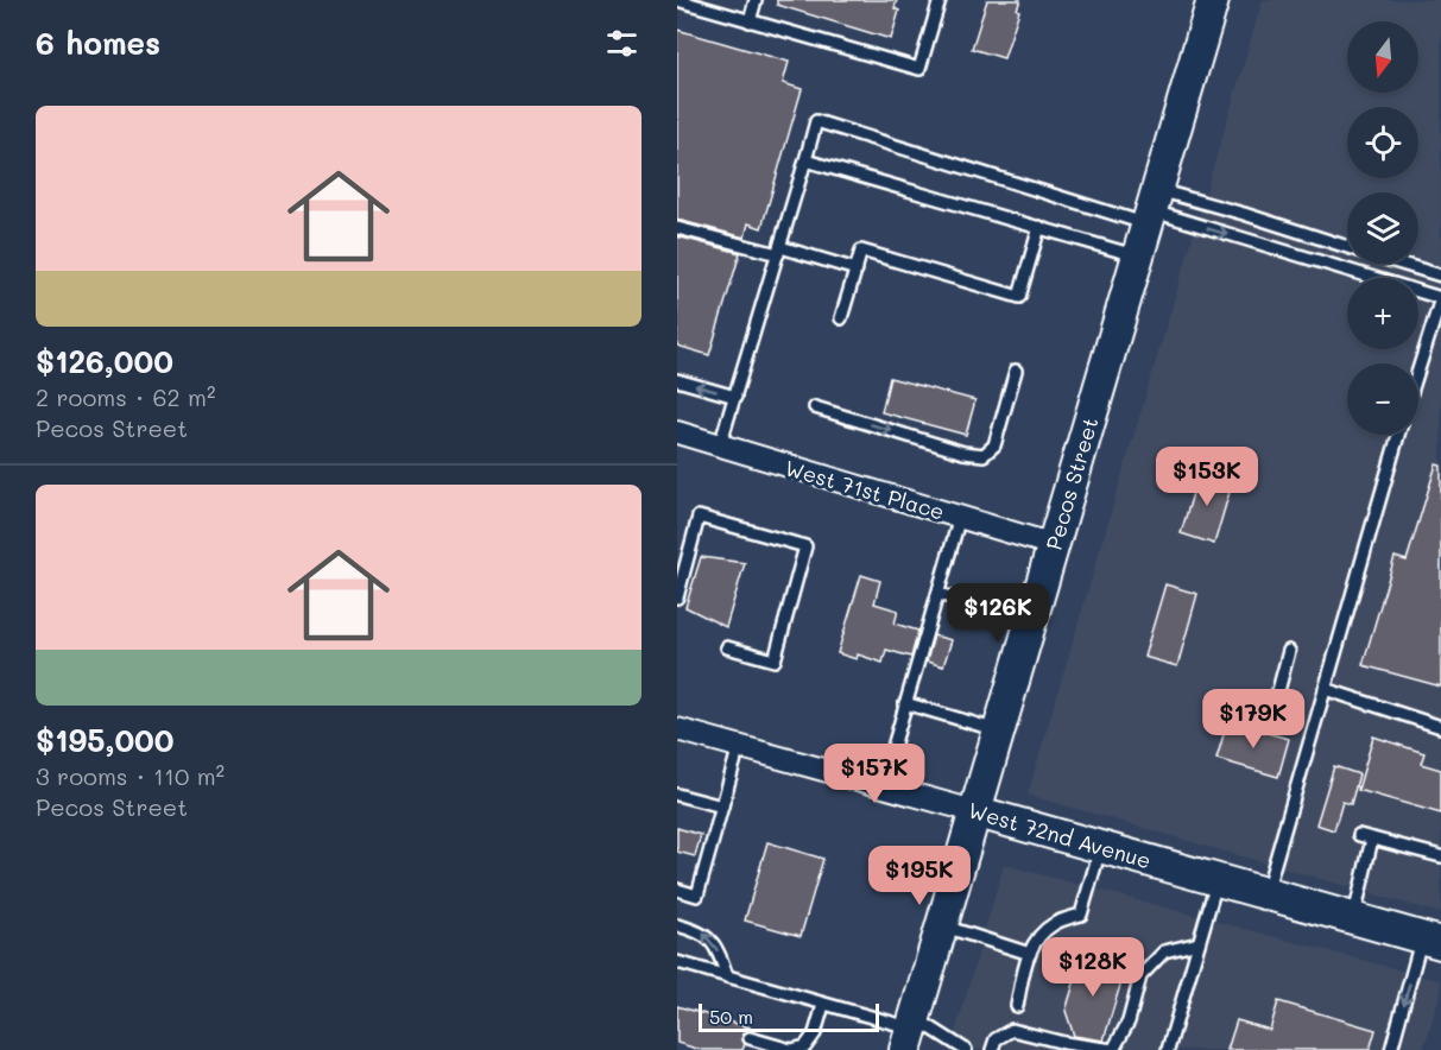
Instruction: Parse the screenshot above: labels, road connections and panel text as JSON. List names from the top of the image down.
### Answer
{
  "streets": {
    "main road": ["Pecos Street", "West 72nd Avenue"],
    "street": ["West 71st Place"]
  },
  "crossings": [
    ["Pecos Street", "West 71st Place"],
    ["Pecos Street", "West 72nd Avenue"]
  ],
  "scale_bar": "50 m",
  "north": "bottom",
  "page": {
    "heading": "6 homes",
    "map_buttons": ["+", "−"],
    "list": [
      {
        "name": "$126,000",
        "note": "2 rooms · 62 m² · Pecos Street"
      },
      {
        "name": "$195,000",
        "note": "3 rooms · 110 m² · Pecos Street"
      }
    ],
    "price": [
      "$153K",
      "$126K",
      "$179K",
      "$157K",
      "$195K",
      "$128K"
    ],
    "scale": "50 m"
  }
}
